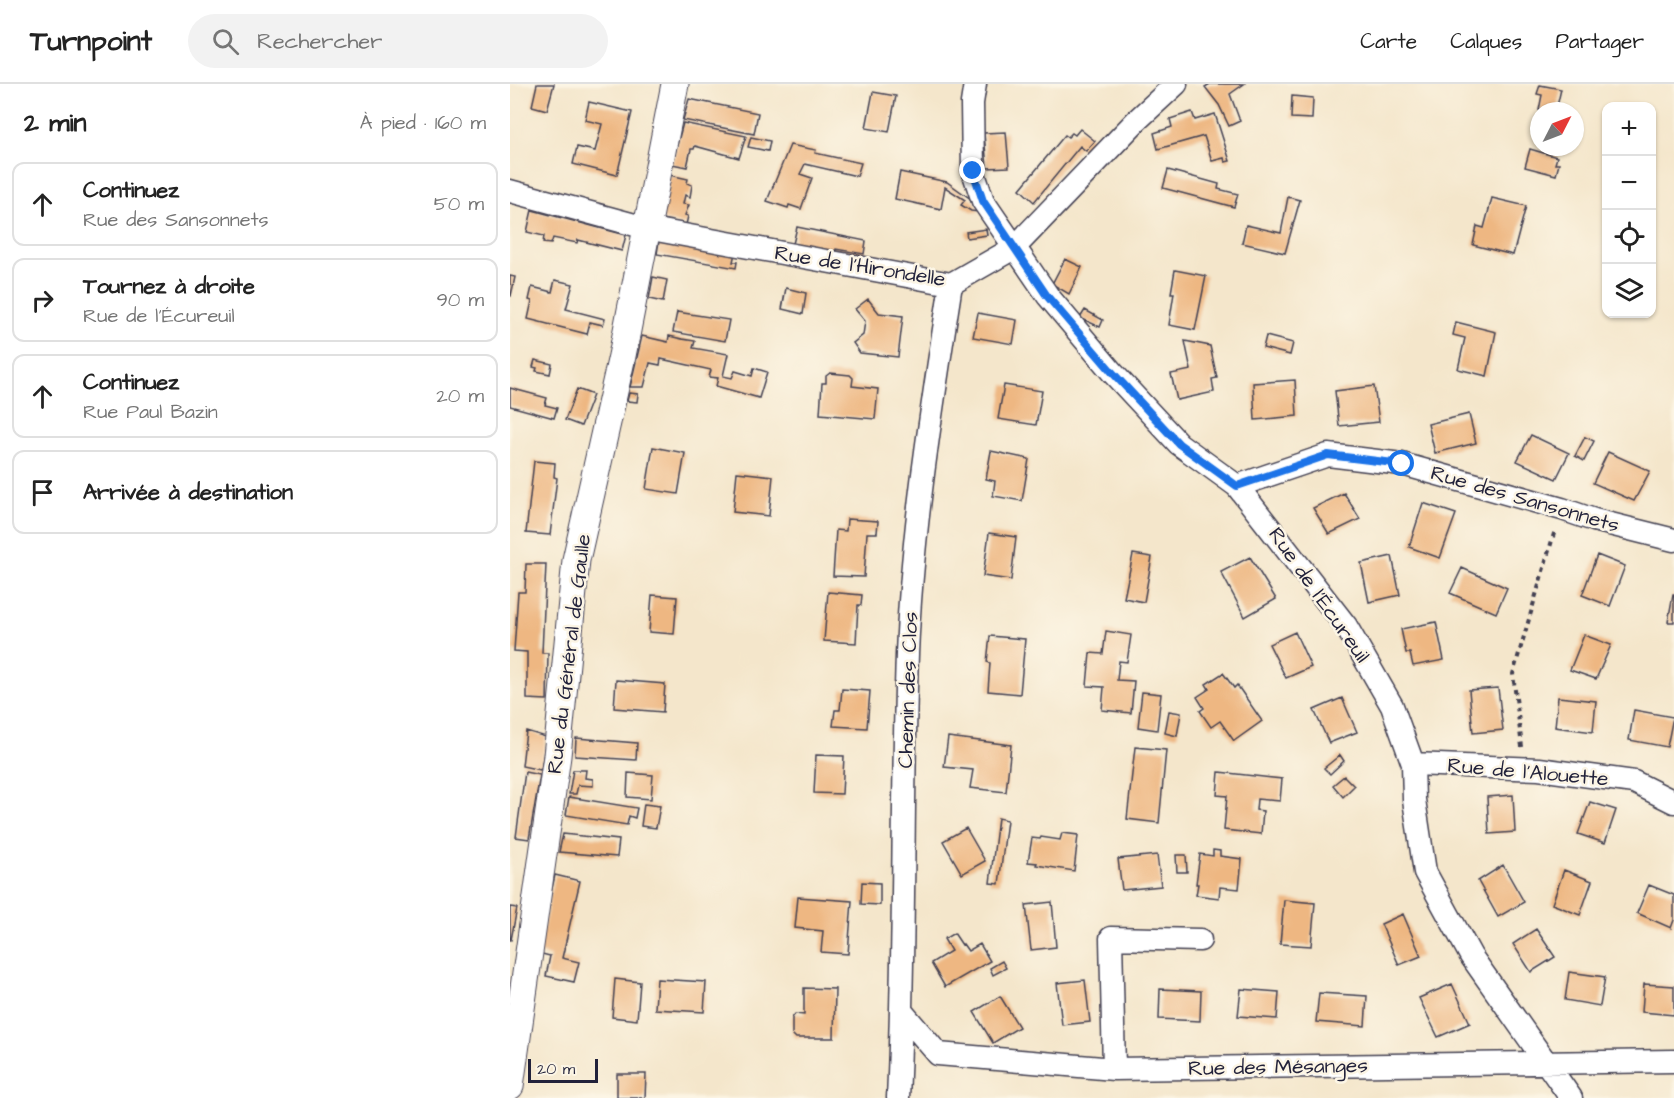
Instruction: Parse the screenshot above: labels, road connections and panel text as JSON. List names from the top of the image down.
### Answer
{
  "streets": {
    "street": [
      "Rue de l'Hirondelle",
      "Rue des Sansonnets",
      "Rue de l'Écureuil",
      "Rue du Général de Gaulle",
      "Chemin des Clos",
      "Rue de l'Alouette",
      "Rue des Mésanges"
    ]
  },
  "crossings": [
    ["Rue de l'Hirondelle", "Rue de l'Écureuil"],
    ["Rue de l'Hirondelle", "Rue du Général de Gaulle"],
    ["Rue de l'Hirondelle", "Chemin des Clos"],
    ["Rue des Sansonnets", "Rue de l'Écureuil"],
    ["Rue de l'Écureuil", "Rue de l'Alouette"],
    ["Rue de l'Écureuil", "Rue des Mésanges"],
    ["Chemin des Clos", "Rue des Mésanges"]
  ],
  "scale_bar": "20 m",
  "north": "top right",
  "page": {
    "header": "Turnpoint",
    "search": "Rechercher",
    "nav": ["Carte", "Calques", "Partager"],
    "heading": ["2 min", "À pied · 160 m"],
    "map_buttons": ["+", "−"],
    "list": [
      ["Continuez", "Rue des Sansonnets", "50 m"],
      ["Tournez à droite", "Rue de l'Écureuil", "90 m"],
      ["Continuez", "Rue Paul Bazin", "20 m"],
      "Arrivée à destination"
    ],
    "scale": "20 m"
  }
}
